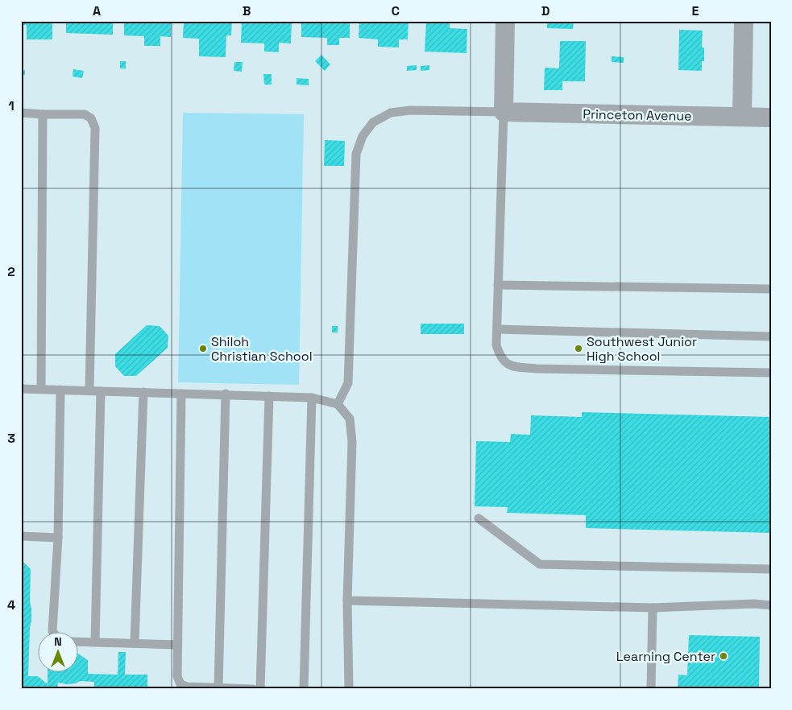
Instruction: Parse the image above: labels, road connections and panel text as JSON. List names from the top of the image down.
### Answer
{
  "streets": {
    "street": ["Princeton Avenue"]
  },
  "places": ["Shiloh Christian School", "Southwest Junior High School", "Learning Center"],
  "north": "top",
  "grid": {
    "columns": [
      "A",
      "B",
      "C",
      "D",
      "E"
    ],
    "rows": [
      "1",
      "2",
      "3",
      "4"
    ]
  }
}
